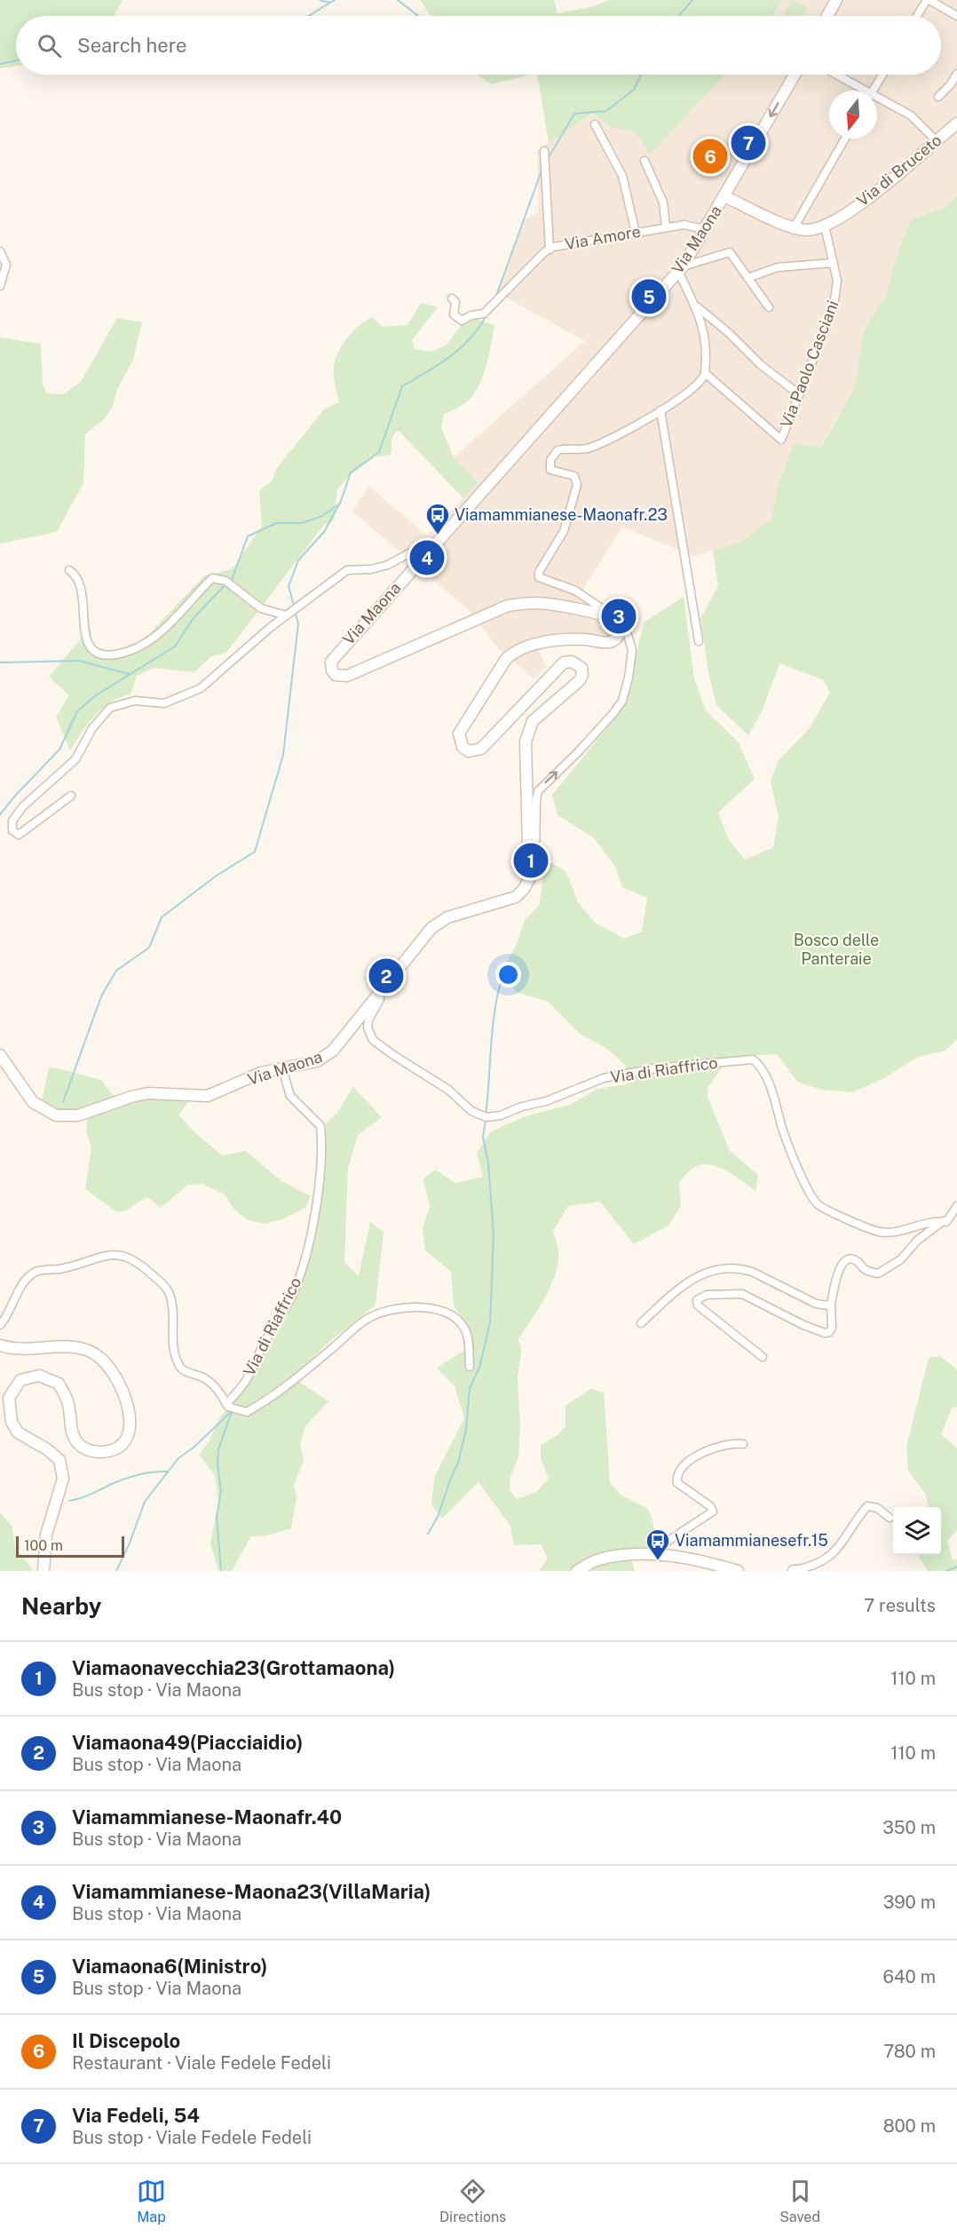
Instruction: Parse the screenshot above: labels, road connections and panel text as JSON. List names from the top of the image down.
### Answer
{
  "streets": {
    "main road": ["Via di Bruceto", "Via Maona"],
    "street": ["Via Amore", "Via Paolo Casciani", "Via di Riaffrico"]
  },
  "crossings": [
    ["Via di Bruceto", "Via Maona"],
    ["Via di Bruceto", "Via Paolo Casciani"],
    ["Via Amore", "Via Maona"],
    ["Via Maona", "Via di Riaffrico"]
  ],
  "parks": ["Bosco delle Panteraie"],
  "places": {
    "bus stop": ["Viamammianese-Maonafr.23", "Viamammianesefr.15"]
  },
  "scale_bar": "100 m",
  "north": "bottom",
  "page": {
    "search": "Search here",
    "pins": [
      "7",
      "6",
      "5",
      "4",
      "3",
      "1",
      "2"
    ],
    "scale": "100 m",
    "heading": ["Nearby", "7 results"],
    "list": [
      {
        "mark": "1",
        "name": "Viamaonavecchia23(Grottamaona)",
        "note": "Bus stop · Via Maona",
        "value": "110 m"
      },
      {
        "mark": "2",
        "name": "Viamaona49(Piacciaidio)",
        "note": "Bus stop · Via Maona",
        "value": "110 m"
      },
      {
        "mark": "3",
        "name": "Viamammianese-Maonafr.40",
        "note": "Bus stop · Via Maona",
        "value": "350 m"
      },
      {
        "mark": "4",
        "name": "Viamammianese-Maona23(VillaMaria)",
        "note": "Bus stop · Via Maona",
        "value": "390 m"
      },
      {
        "mark": "5",
        "name": "Viamaona6(Ministro)",
        "note": "Bus stop · Via Maona",
        "value": "640 m"
      },
      {
        "mark": "6",
        "name": "Il Discepolo",
        "note": "Restaurant · Viale Fedele Fedeli",
        "value": "780 m"
      },
      {
        "mark": "7",
        "name": "Via Fedeli, 54",
        "note": "Bus stop · Viale Fedele Fedeli",
        "value": "800 m"
      }
    ],
    "nav": ["Map", "Directions", "Saved"]
  }
}
